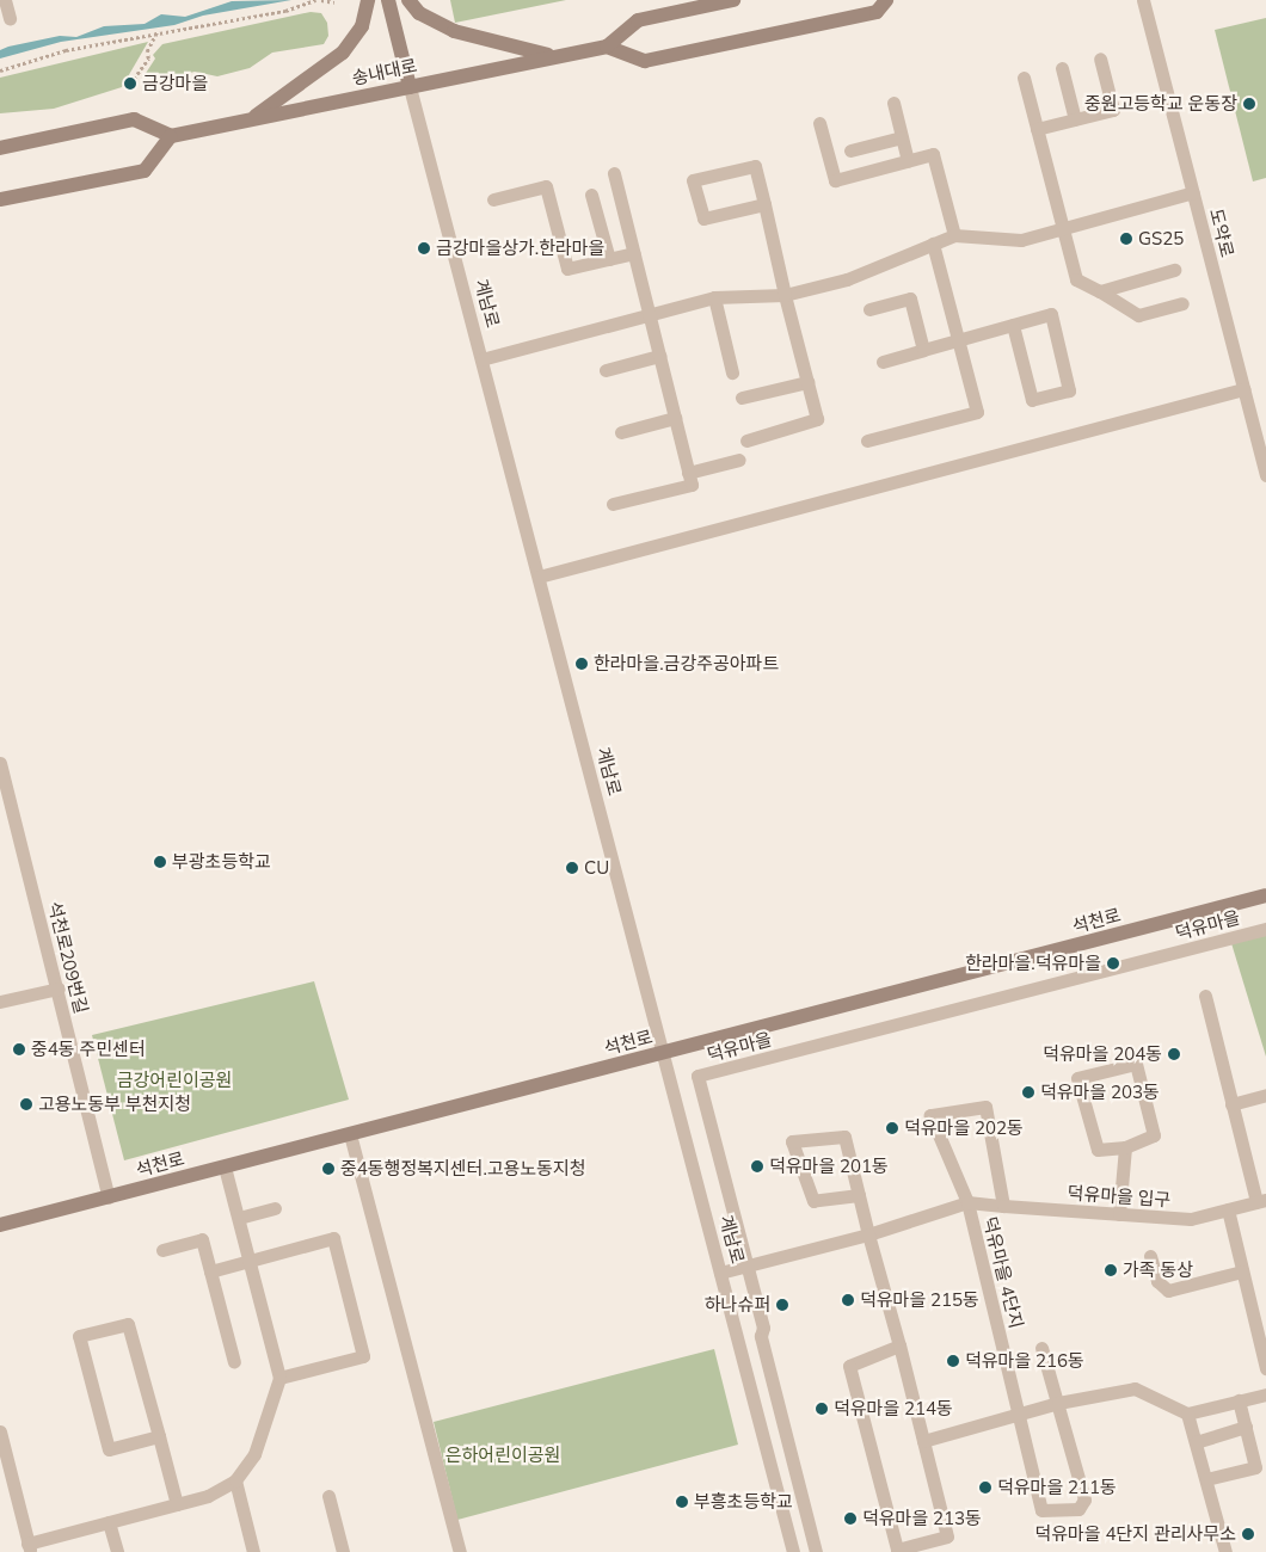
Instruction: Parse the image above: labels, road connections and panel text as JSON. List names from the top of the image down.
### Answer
{
  "streets": {
    "street": [
      "송내대로",
      "도약로",
      "계남로",
      "석천로",
      "덕유마을",
      "석천로209번길",
      "덕유마을 입구",
      "덕유마을 4단지"
    ]
  },
  "crossings": [
    ["송내대로", "계남로"],
    ["계남로", "석천로"],
    ["계남로", "덕유마을 4단지"],
    ["석천로", "석천로209번길"],
    ["덕유마을", "덕유마을 4단지"],
    ["덕유마을 입구", "덕유마을 4단지"]
  ],
  "parks": ["금강어린이공원", "은하어린이공원"],
  "places": [
    "금강마을",
    "중원고등학교 운동장",
    "GS25",
    "금강마을상가.한라마을",
    "한라마을.금강주공아파트",
    "부광초등학교",
    "CU",
    "한라마을.덕유마을",
    "중4동 주민센터",
    "덕유마을 204동",
    "덕유마을 203동",
    "고용노동부 부천지청",
    "덕유마을 202동",
    "덕유마을 201동",
    "중4동행정복지센터.고용노동지청",
    "가족 동상",
    "덕유마을 215동",
    "하나슈퍼",
    "덕유마을 216동",
    "덕유마을 214동",
    "덕유마을 211동",
    "부흥초등학교",
    "덕유마을 213동",
    "덕유마을 4단지 관리사무소"
  ]
}
